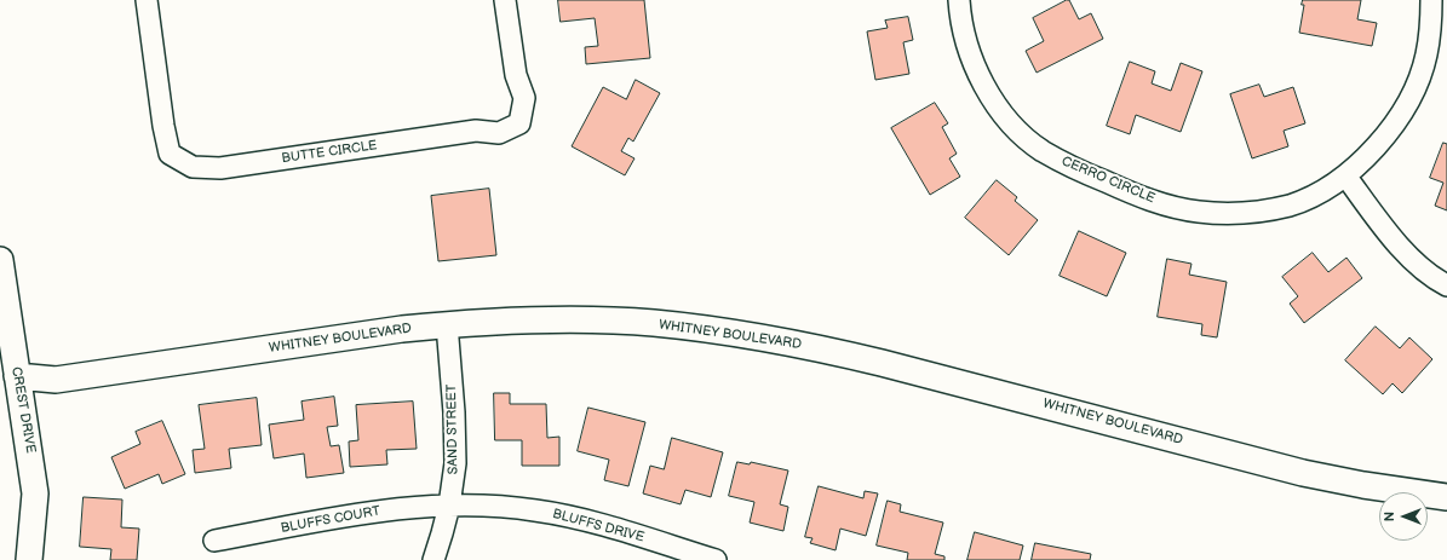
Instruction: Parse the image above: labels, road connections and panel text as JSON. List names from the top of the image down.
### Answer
{
  "streets": {
    "street": [
      "BUTTE CIRCLE",
      "CERRO CIRCLE",
      "WHITNEY BOULEVARD",
      "CREST DRIVE",
      "SAND STREET",
      "BLUFFS COURT",
      "BLUFFS DRIVE"
    ]
  },
  "crossings": [
    ["WHITNEY BOULEVARD", "CREST DRIVE"],
    ["WHITNEY BOULEVARD", "SAND STREET"],
    ["SAND STREET", "BLUFFS COURT"],
    ["SAND STREET", "BLUFFS DRIVE"],
    ["BLUFFS COURT", "BLUFFS DRIVE"]
  ],
  "north": "left"
}
